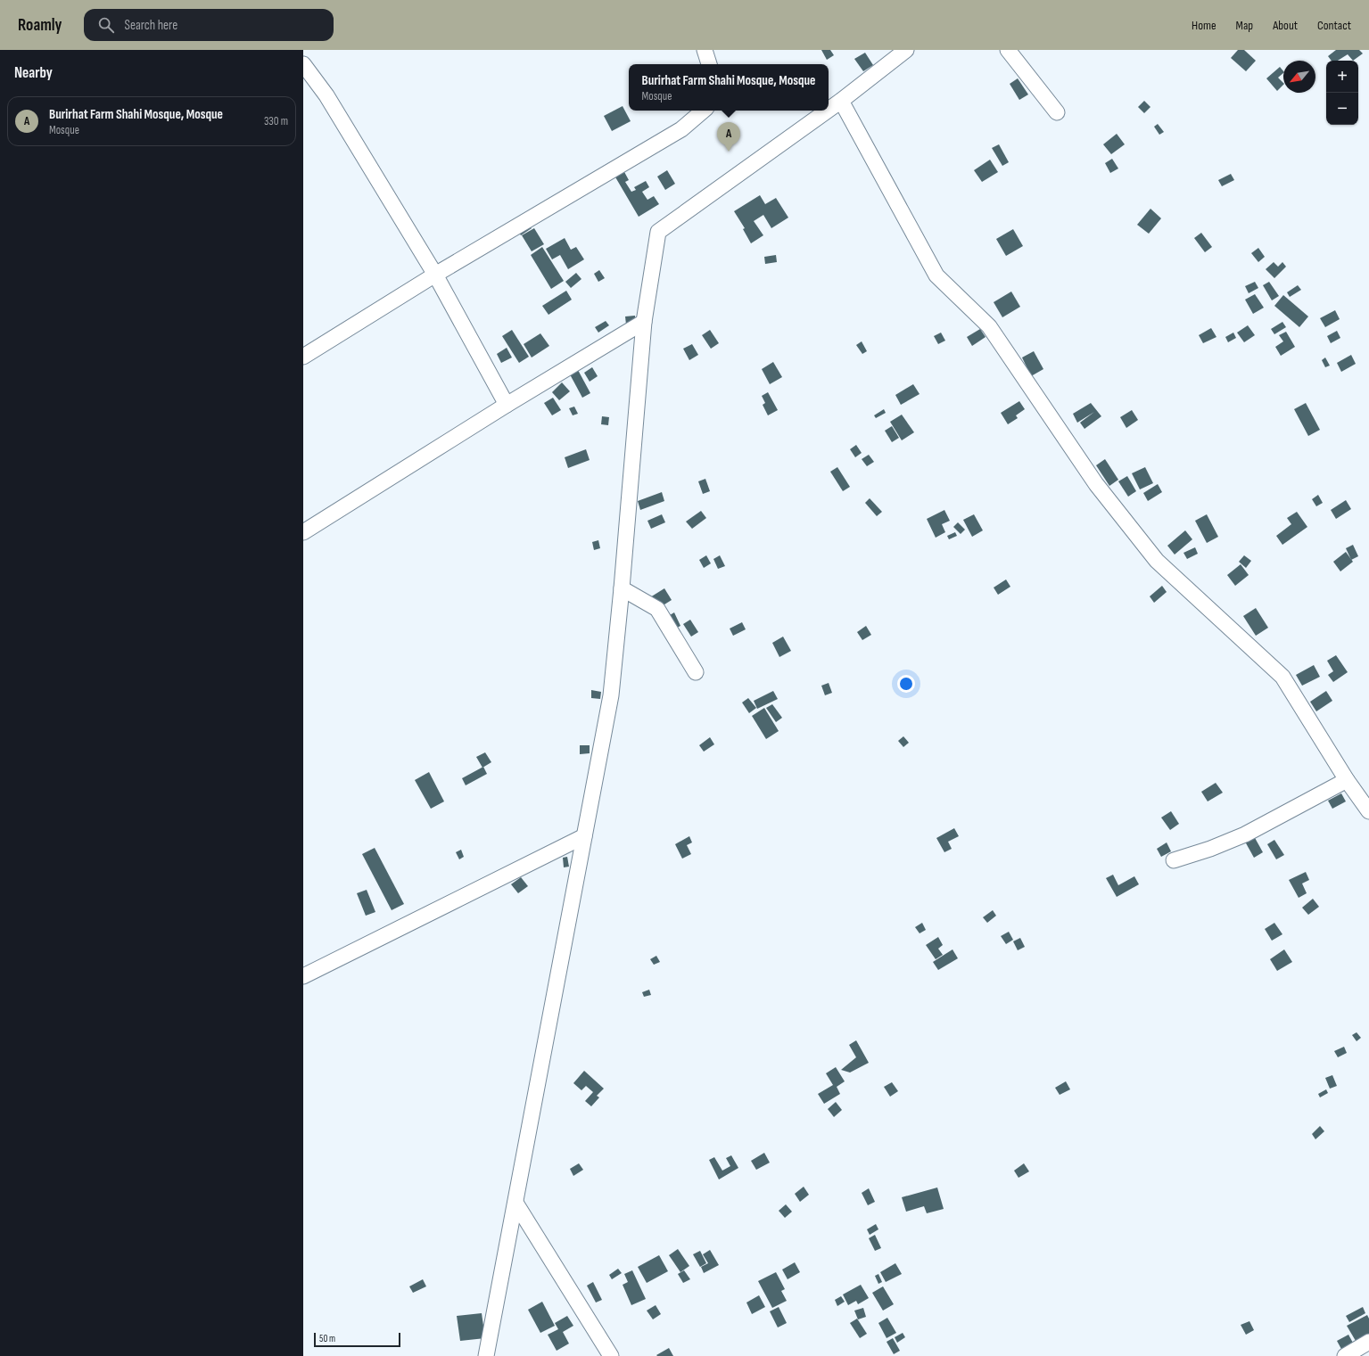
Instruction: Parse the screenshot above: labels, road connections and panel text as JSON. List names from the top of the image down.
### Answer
{
  "scale_bar": "50 m",
  "north": "bottom left",
  "page": {
    "header": "Roamly",
    "search": "Search here",
    "nav": [
      "Home",
      "Map",
      "About",
      "Contact"
    ],
    "heading": "Nearby",
    "map_buttons": ["+", "−"],
    "popup": ["Burirhat Farm Shahi Mosque, Mosque", "Mosque"],
    "list": [
      {
        "mark": "A",
        "name": "Burirhat Farm Shahi Mosque, Mosque",
        "note": "Mosque",
        "value": "330 m"
      }
    ],
    "pins": "A",
    "scale": "50 m"
  }
}
